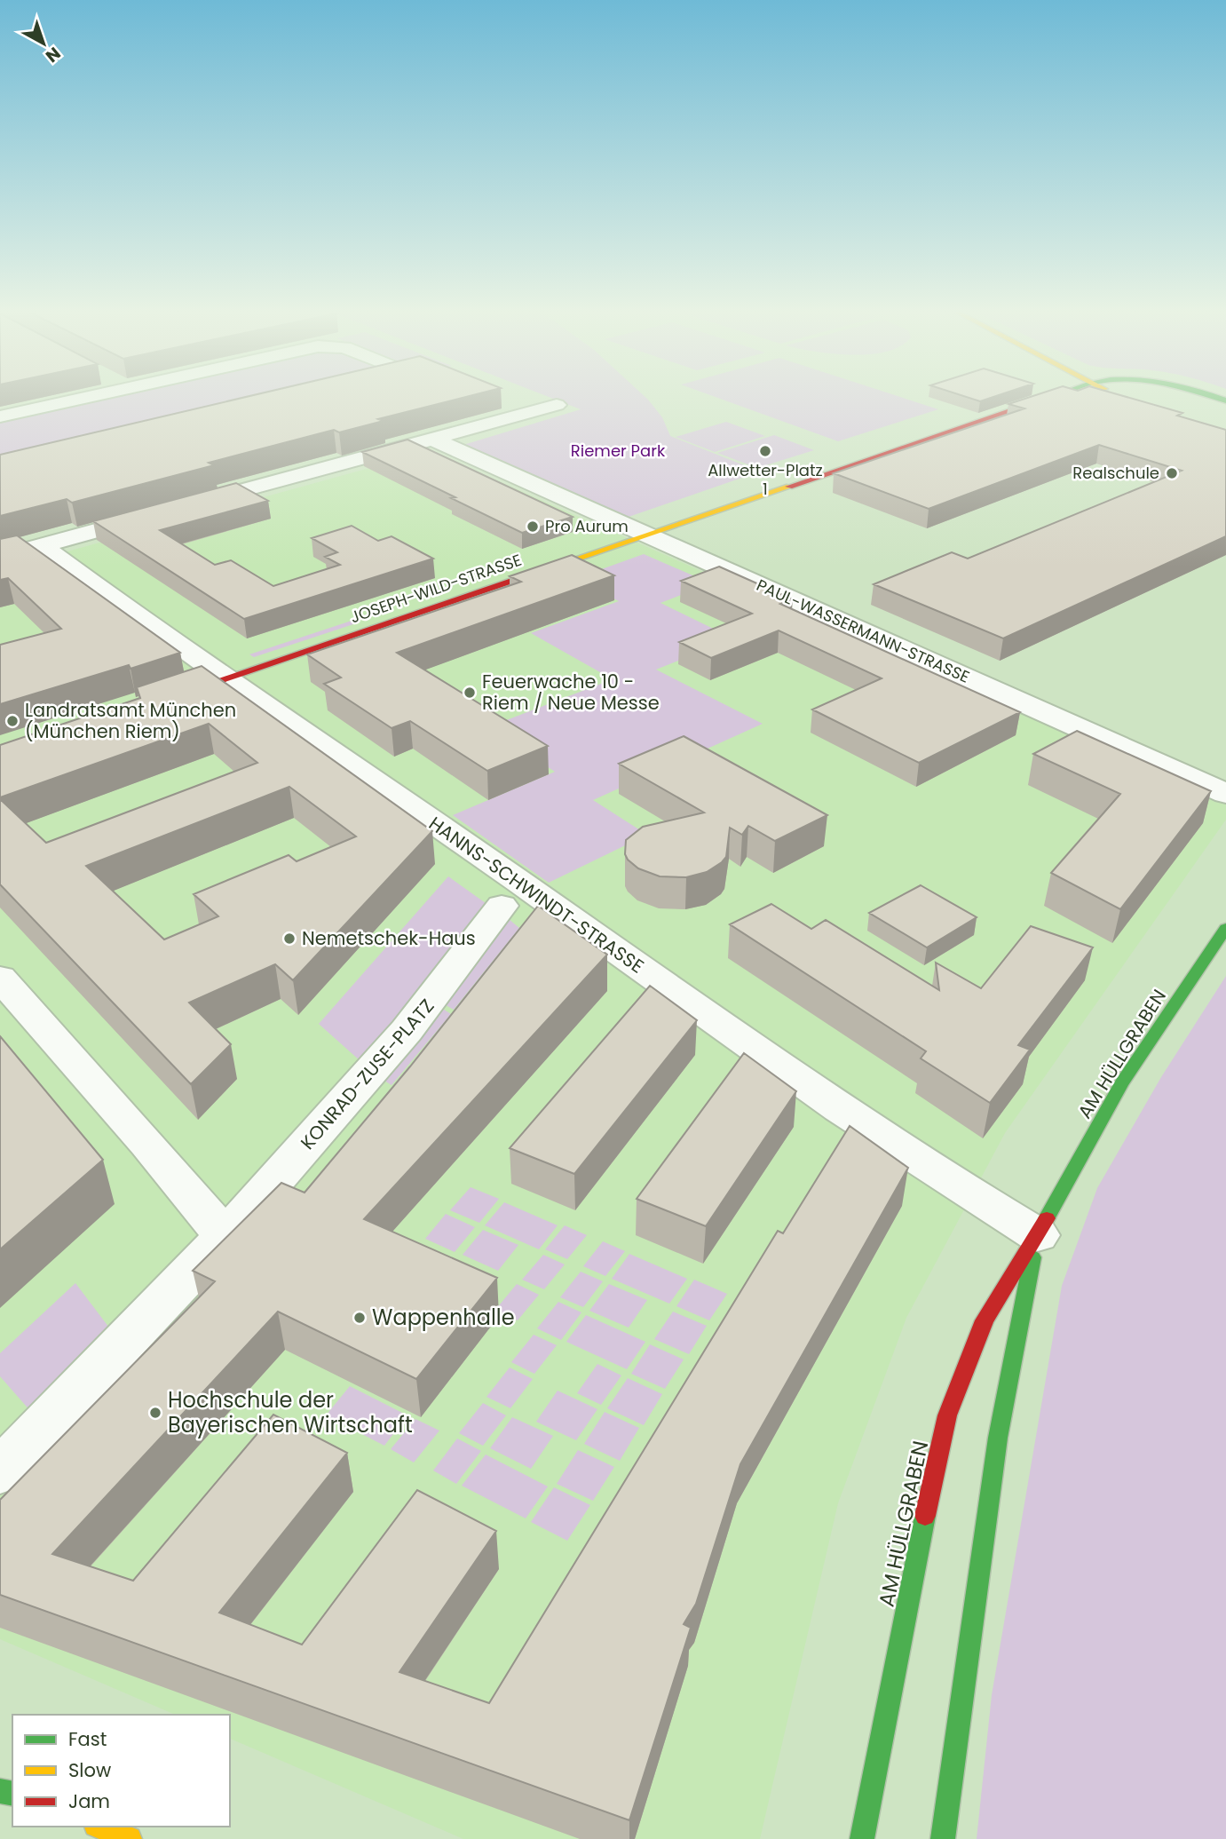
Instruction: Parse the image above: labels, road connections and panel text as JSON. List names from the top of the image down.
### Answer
{
  "streets": {
    "street": [
      "JOSEPH-WILD-STRASSE",
      "PAUL-WASSERMANN-STRASSE",
      "HANNS-SCHWINDT-STRASSE",
      "AM HÜLLGRABEN",
      "KONRAD-ZUSE-PLATZ"
    ]
  },
  "crossings": [
    ["JOSEPH-WILD-STRASSE", "PAUL-WASSERMANN-STRASSE"],
    ["JOSEPH-WILD-STRASSE", "HANNS-SCHWINDT-STRASSE"],
    ["HANNS-SCHWINDT-STRASSE", "AM HÜLLGRABEN"]
  ],
  "parks": ["Riemer Park"],
  "places": [
    "Allwetter-Platz 1",
    "Realschule",
    "Pro Aurum",
    "Feuerwache 10 - Riem / Neue Messe",
    "Landratsamt München (München Riem)",
    "Nemetschek-Haus",
    "Wappenhalle",
    "Hochschule der Bayerischen Wirtschaft"
  ],
  "legend": ["Fast", "Slow", "Jam"],
  "north": "bottom right"
}
